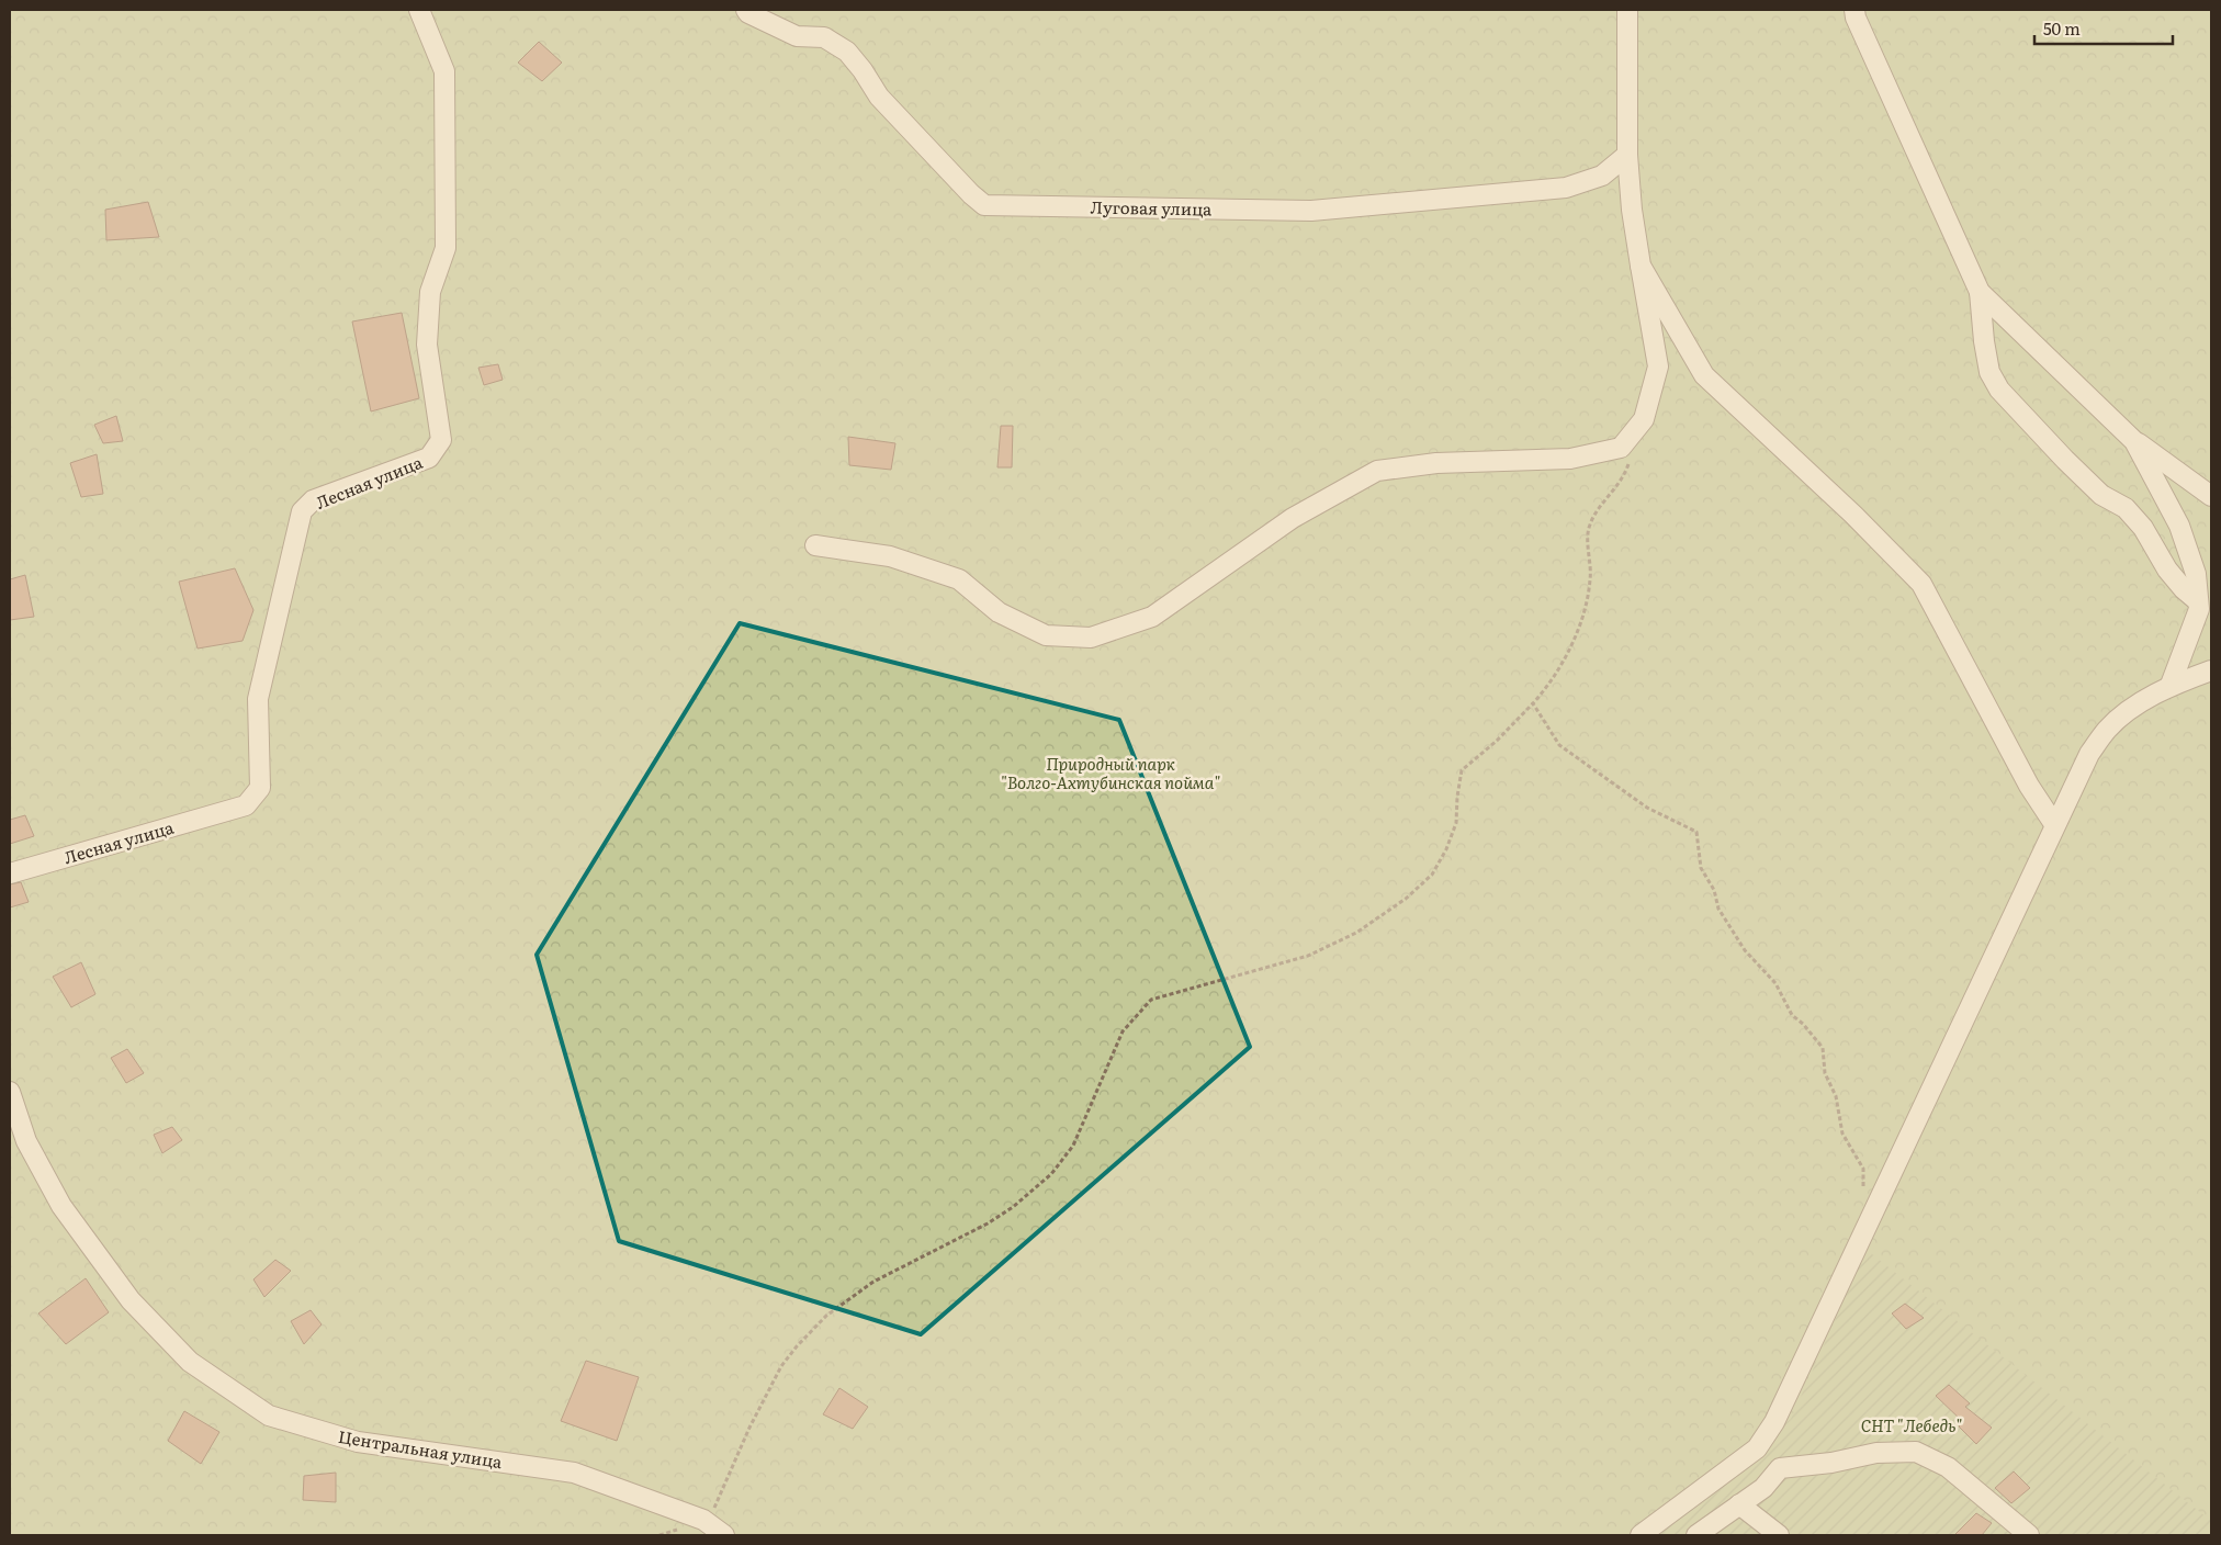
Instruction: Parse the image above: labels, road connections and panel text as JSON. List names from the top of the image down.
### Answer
{
  "streets": {
    "street": ["Луговая улица", "Лесная улица", "Центральная улица"]
  },
  "parks": ["Природный парк \"Волго-Ахтубинская пойма\"", "СНТ \"Лебедь\""],
  "scale_bar": "50 m"
}
